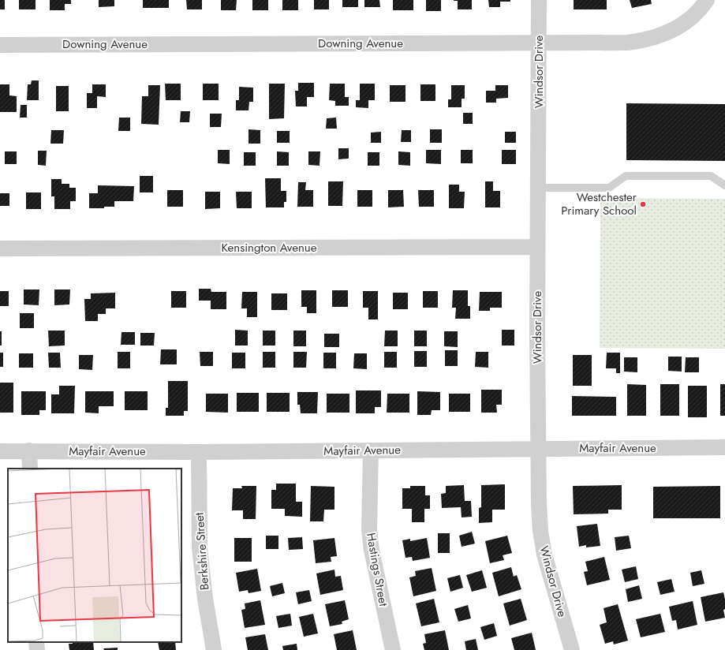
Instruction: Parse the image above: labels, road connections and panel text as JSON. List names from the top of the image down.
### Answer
{
  "streets": {
    "street": [
      "Downing Avenue",
      "Windsor Drive",
      "Kensington Avenue",
      "Mayfair Avenue",
      "Berkshire Street",
      "Hastings Street"
    ]
  },
  "crossings": [
    ["Downing Avenue", "Windsor Drive"],
    ["Windsor Drive", "Kensington Avenue"],
    ["Windsor Drive", "Mayfair Avenue"],
    ["Mayfair Avenue", "Berkshire Street"],
    ["Mayfair Avenue", "Hastings Street"]
  ],
  "places": ["Westchester Primary School"]
}
